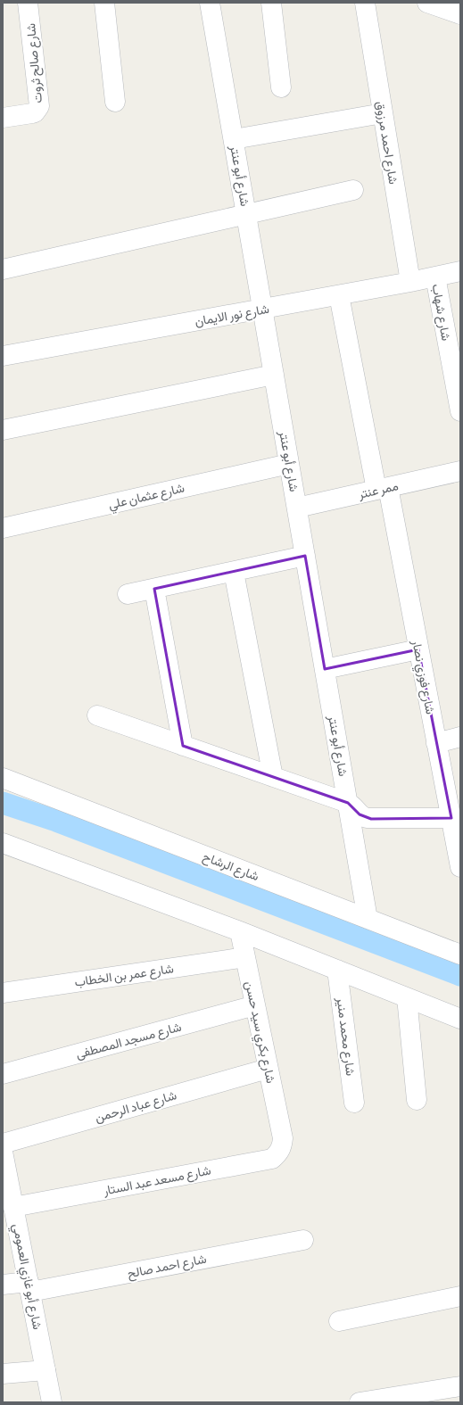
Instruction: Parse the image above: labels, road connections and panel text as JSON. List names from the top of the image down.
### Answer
{
  "streets": {
    "street": [
      "شارع صالح ثروت",
      "شارع احمد مرزوق",
      "شارع أبو عنتر",
      "شارع شهاب",
      "شارع نور الايمان",
      "ممر عنتر",
      "شارع عثمان علي",
      "شارع فوزي نصار",
      "شارع الرشاح",
      "شارع عمر بن الخطاب",
      "شارع بكري سيد حسن",
      "شارع محمد منير",
      "شارع مسجد المصطفى",
      "شارع عباد الرحمن",
      "شارع مسعد عبد الستار",
      "شارع احمد صالح",
      "شارع أبو غازي العمومي"
    ]
  },
  "crossings": [
    ["شارع احمد مرزوق", "شارع نور الايمان"],
    ["شارع أبو عنتر", "شارع نور الايمان"],
    ["شارع أبو عنتر", "ممر عنتر"],
    ["شارع أبو عنتر", "شارع عثمان علي"],
    ["شارع أبو عنتر", "شارع الرشاح"],
    ["شارع شهاب", "شارع نور الايمان"],
    ["شارع نور الايمان", "شارع فوزي نصار"],
    ["ممر عنتر", "شارع فوزي نصار"],
    ["شارع عمر بن الخطاب", "شارع بكري سيد حسن"],
    ["شارع بكري سيد حسن", "شارع مسجد المصطفى"],
    ["شارع بكري سيد حسن", "شارع عباد الرحمن"],
    ["شارع بكري سيد حسن", "شارع مسعد عبد الستار"],
    ["شارع مسعد عبد الستار", "شارع أبو غازي العمومي"],
    ["شارع احمد صالح", "شارع أبو غازي العمومي"]
  ]
}
